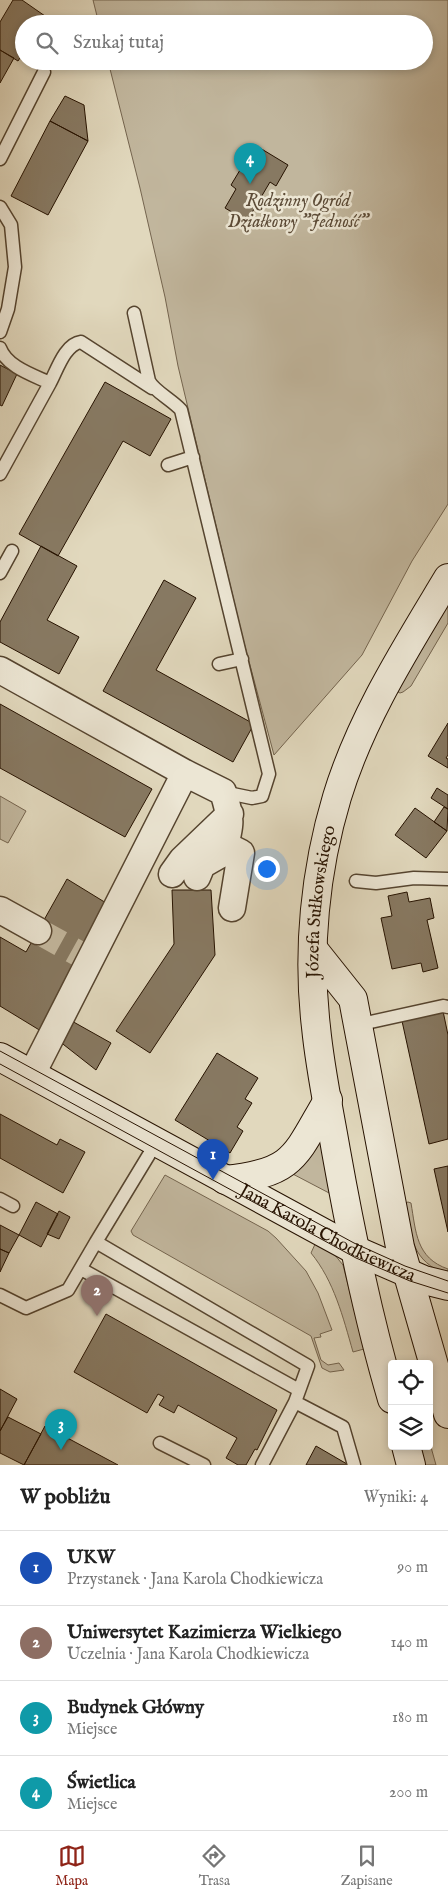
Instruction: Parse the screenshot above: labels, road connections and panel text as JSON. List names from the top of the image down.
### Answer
{
  "streets": {
    "main road": ["Józefa Sułkowskiego", "Jana Karola Chodkiewicza"]
  },
  "crossings": [
    ["Józefa Sułkowskiego", "Jana Karola Chodkiewicza"]
  ],
  "parks": ["Rodzinny Ogród Działkowy \"Jedność\""],
  "page": {
    "search": "Szukaj tutaj",
    "pins": [
      "4",
      "1",
      "2",
      "3"
    ],
    "heading": ["W pobliżu", "Wyniki: 4"],
    "list": [
      {
        "mark": "1",
        "name": "UKW",
        "note": "Przystanek · Jana Karola Chodkiewicza",
        "value": "90 m"
      },
      {
        "mark": "2",
        "name": "Uniwersytet Kazimierza Wielkiego",
        "note": "Uczelnia · Jana Karola Chodkiewicza",
        "value": "140 m"
      },
      {
        "mark": "3",
        "name": "Budynek Główny",
        "note": "Miejsce",
        "value": "180 m"
      },
      {
        "mark": "4",
        "name": "Świetlica",
        "note": "Miejsce",
        "value": "200 m"
      }
    ],
    "nav": ["Mapa", "Trasa", "Zapisane"]
  }
}
